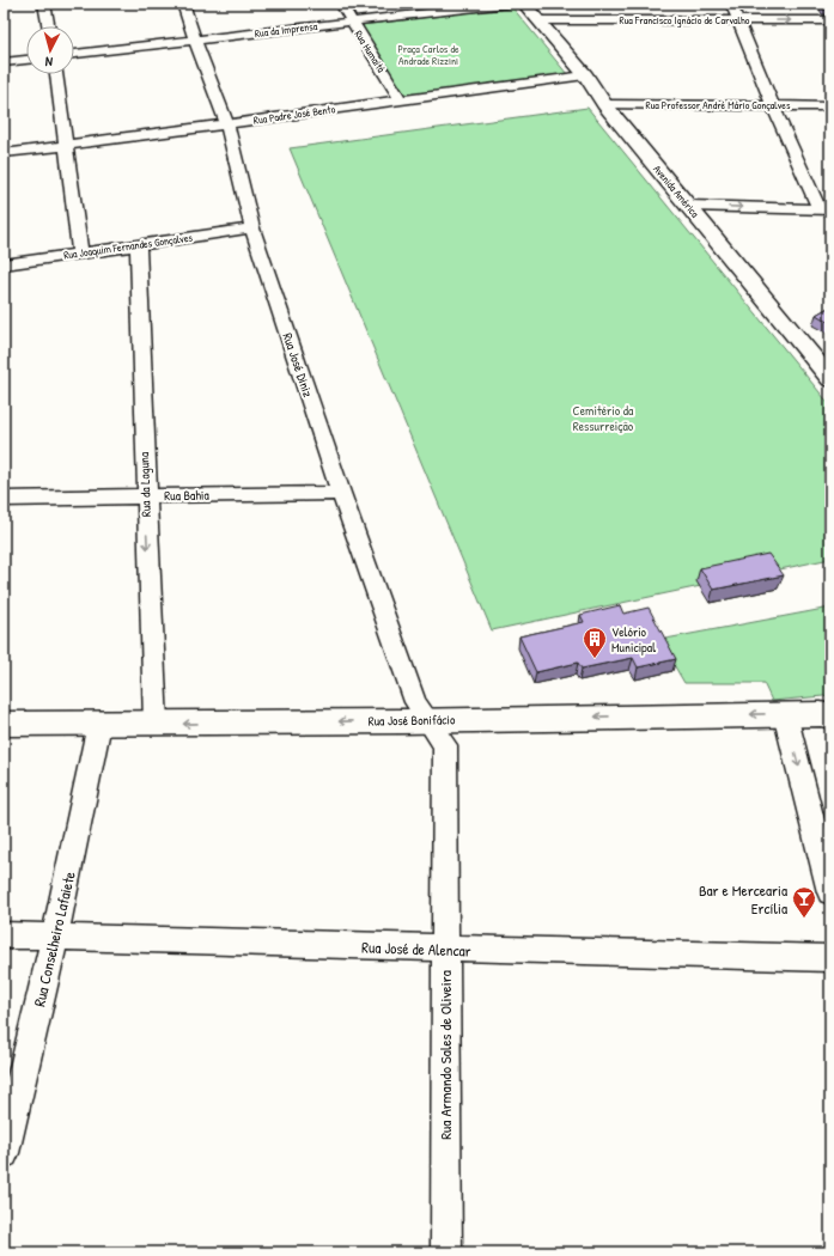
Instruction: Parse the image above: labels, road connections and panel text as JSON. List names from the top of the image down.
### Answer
{
  "streets": {
    "street": [
      "Rua Francisco Ignácio de Carvalho",
      "Rua da Imprensa",
      "Rua Humaitá",
      "Rua Professor André Mário Gonçalves",
      "Rua Padre José Bento",
      "Avenida América",
      "Rua Joaquim Fernandes Gonçalves",
      "Rua José Diniz",
      "Rua da Laguna",
      "Rua Bahia",
      "Rua José Bonifácio",
      "Rua Conselheiro Lafaiete",
      "Rua José de Alencar",
      "Rua Armando Sales de Oliveira"
    ]
  },
  "crossings": [
    ["Rua Francisco Ignácio de Carvalho", "Avenida América"],
    ["Rua da Imprensa", "Rua Humaitá"],
    ["Rua da Imprensa", "Rua José Diniz"],
    ["Rua Humaitá", "Rua Padre José Bento"],
    ["Rua Professor André Mário Gonçalves", "Avenida América"],
    ["Rua Padre José Bento", "Avenida América"],
    ["Rua Padre José Bento", "Rua José Diniz"],
    ["Rua Joaquim Fernandes Gonçalves", "Rua José Diniz"],
    ["Rua Joaquim Fernandes Gonçalves", "Rua da Laguna"],
    ["Rua José Diniz", "Rua Bahia"],
    ["Rua José Diniz", "Rua José Bonifácio"],
    ["Rua José Diniz", "Rua Armando Sales de Oliveira"],
    ["Rua da Laguna", "Rua Bahia"],
    ["Rua da Laguna", "Rua José Bonifácio"],
    ["Rua José Bonifácio", "Rua Conselheiro Lafaiete"],
    ["Rua José Bonifácio", "Rua Armando Sales de Oliveira"],
    ["Rua Conselheiro Lafaiete", "Rua José de Alencar"],
    ["Rua José de Alencar", "Rua Armando Sales de Oliveira"]
  ],
  "one_way": ["Rua da Laguna", "Rua José Bonifácio"],
  "parks": ["Praça Carlos de Andrade Rizzini", "Cemitério da Ressurreição"],
  "places": {
    "building": ["Velório Municipal"],
    "bar": ["Bar e Mercearia Ercília"]
  },
  "north": "bottom"
}
